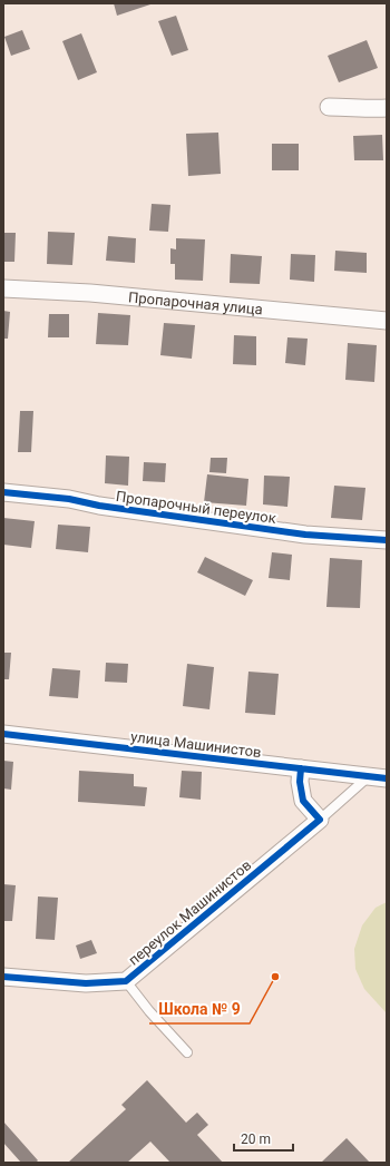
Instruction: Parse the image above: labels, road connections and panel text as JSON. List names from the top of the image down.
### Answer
{
  "streets": {
    "street": [
      "Пропарочная улица",
      "Пропарочный переулок",
      "улица Машинистов",
      "переулок Машинистов"
    ]
  },
  "places": ["Школа № 9"],
  "scale_bar": "20 m"
}
